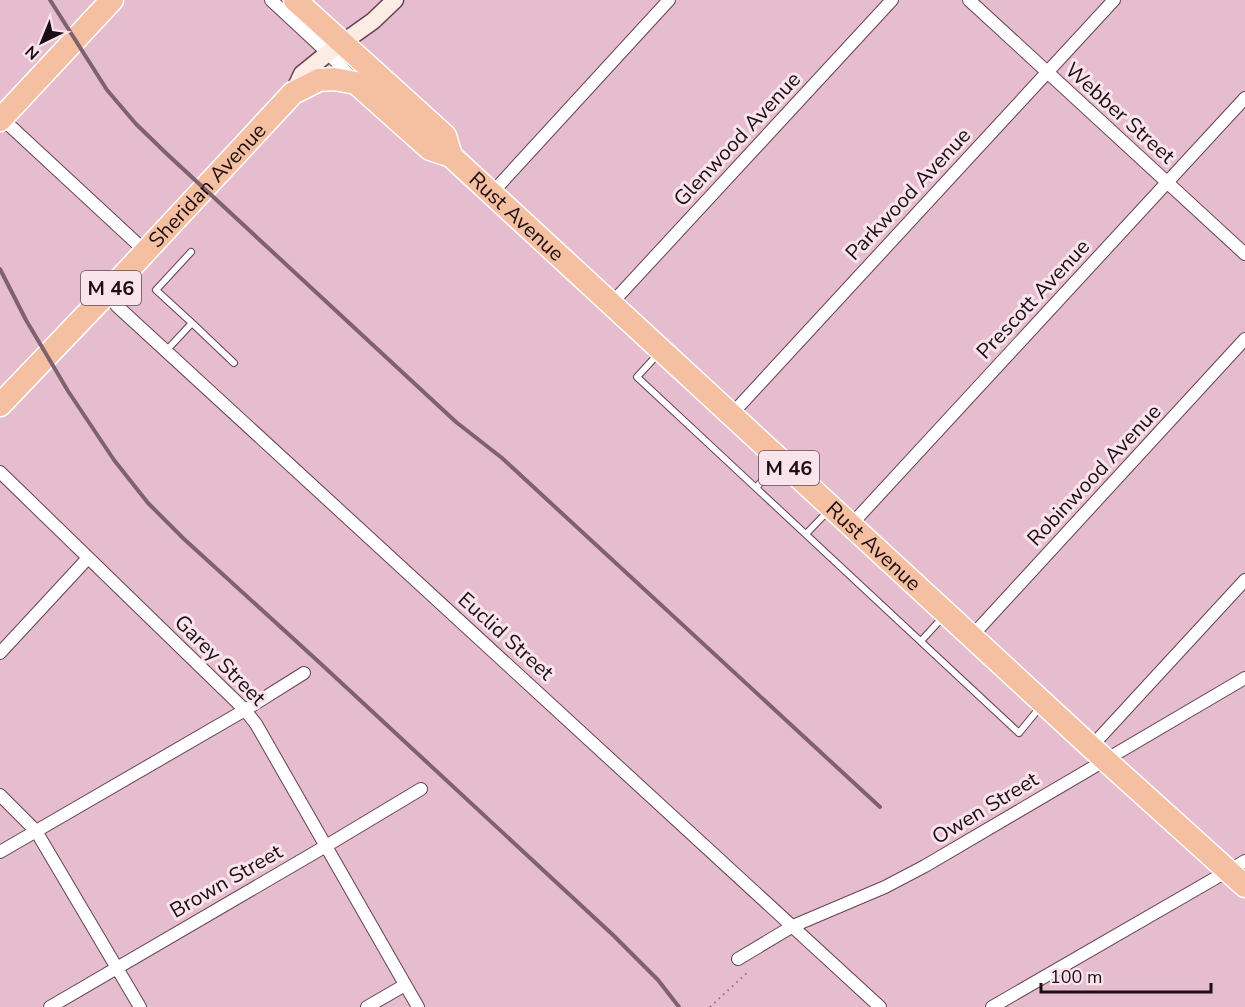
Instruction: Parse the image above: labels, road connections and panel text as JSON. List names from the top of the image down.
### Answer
{
  "streets": {
    "highway": ["Sheridan Avenue", "Rust Avenue", "M 46"],
    "street": [
      "Webber Street",
      "Glenwood Avenue",
      "Parkwood Avenue",
      "Prescott Avenue",
      "Robinwood Avenue",
      "Euclid Street",
      "Garey Street",
      "Owen Street",
      "Brown Street"
    ]
  },
  "crossings": [
    ["Webber Street", "Parkwood Avenue"],
    ["Webber Street", "Prescott Avenue"],
    ["Glenwood Avenue", "Rust Avenue"],
    ["Sheridan Avenue", "Rust Avenue"],
    ["Sheridan Avenue", "M 46"],
    ["Sheridan Avenue", "Euclid Street"],
    ["Parkwood Avenue", "Rust Avenue"],
    ["Rust Avenue", "M 46"],
    ["Rust Avenue", "Prescott Avenue"],
    ["Rust Avenue", "Robinwood Avenue"],
    ["Rust Avenue", "Owen Street"],
    ["Euclid Street", "Owen Street"],
    ["Garey Street", "Brown Street"]
  ],
  "scale_bar": "100 m",
  "north": "bottom left"
}
